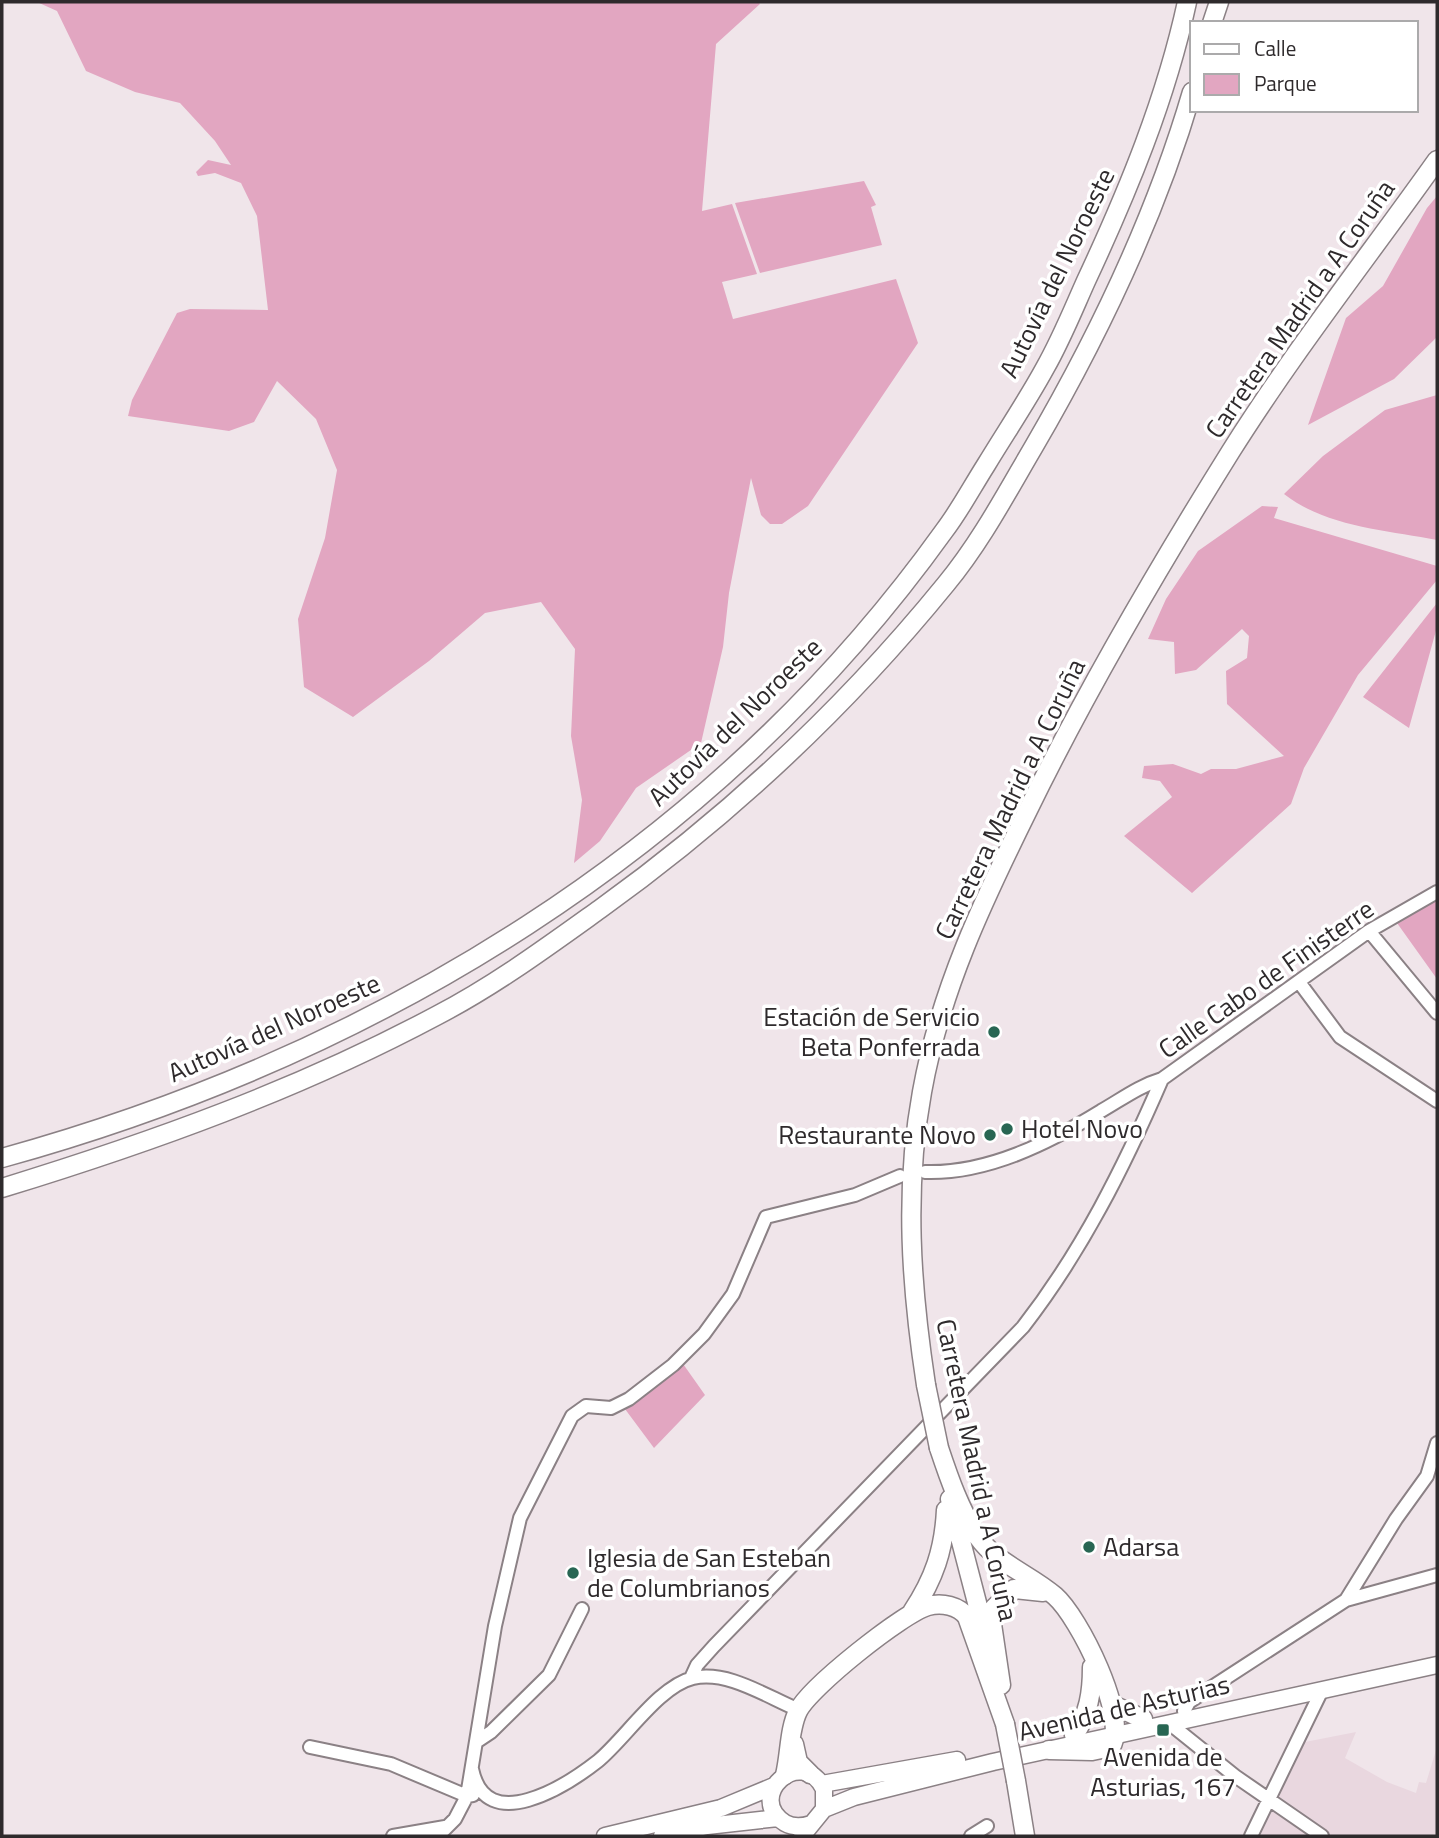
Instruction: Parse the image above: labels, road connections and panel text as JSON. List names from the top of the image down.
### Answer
{
  "streets": {
    "highway": ["Autovía del Noroeste", "Carretera Madrid a A Coruña"],
    "main road": ["Avenida de Asturias"],
    "street": ["Calle Cabo de Finisterre"]
  },
  "places": {
    "other": [
      "Estación de Servicio Beta Ponferrada",
      "Hotel Novo",
      "Restaurante Novo",
      "Adarsa",
      "Iglesia de San Esteban de Columbrianos"
    ],
    "transit": ["Avenida de Asturias, 167"]
  },
  "legend": ["Calle", "Parque"]
}
